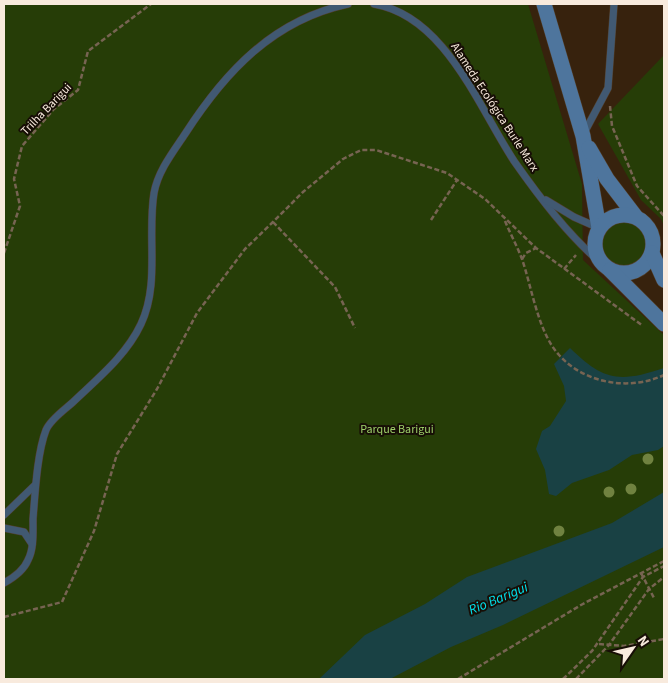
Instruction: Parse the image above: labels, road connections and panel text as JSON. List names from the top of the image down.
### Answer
{
  "streets": {
    "lane": ["Alameda Ecológica Burle Marx"],
    "path": ["Trilha Barigui"]
  },
  "water": ["Rio Barigui"],
  "parks": ["Parque Barigui"],
  "north": "top right"
}
